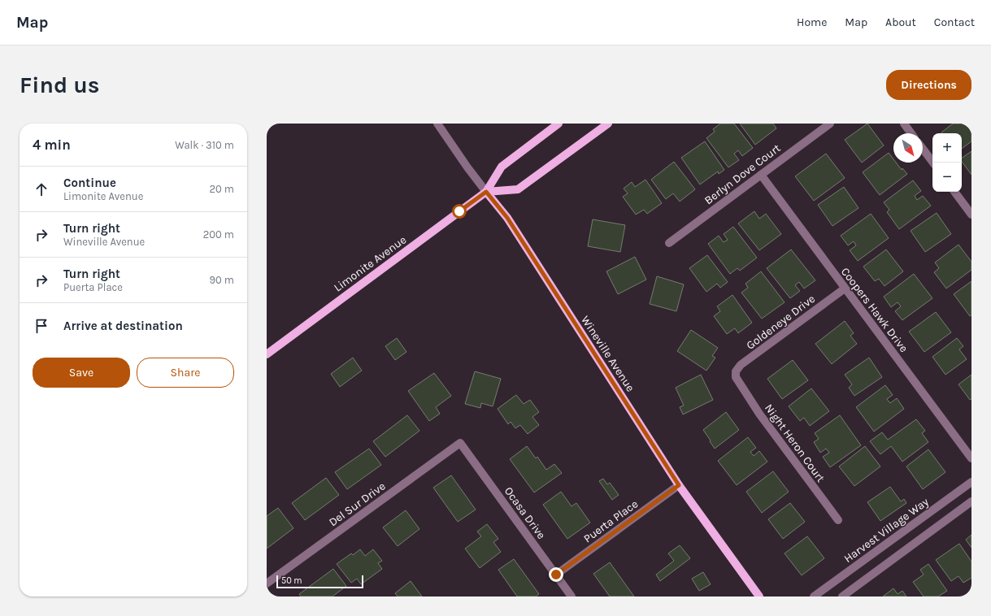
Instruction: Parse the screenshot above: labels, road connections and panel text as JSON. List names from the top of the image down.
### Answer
{
  "streets": {
    "main road": ["Limonite Avenue", "Wineville Avenue"],
    "street": [
      "Berlyn Dove Court",
      "Coopers Hawk Drive",
      "Goldeneye Drive",
      "Night Heron Court",
      "Del Sur Drive",
      "Ocasa Drive",
      "Puerta Place",
      "Harvest Village Way"
    ]
  },
  "crossings": [
    ["Berlyn Dove Court", "Coopers Hawk Drive"],
    ["Limonite Avenue", "Wineville Avenue"],
    ["Coopers Hawk Drive", "Goldeneye Drive"],
    ["Goldeneye Drive", "Night Heron Court"],
    ["Wineville Avenue", "Puerta Place"],
    ["Del Sur Drive", "Ocasa Drive"],
    ["Ocasa Drive", "Puerta Place"]
  ],
  "scale_bar": "50 m",
  "north": "bottom right",
  "page": {
    "header": "Map",
    "nav": [
      "Home",
      "Map",
      "About",
      "Contact"
    ],
    "buttons": [
      "Directions",
      ["Save", "Share"]
    ],
    "title": "Find us",
    "heading": ["4 min", "Walk · 310 m"],
    "map_buttons": ["+", "−"],
    "list": [
      ["Continue", "Limonite Avenue", "20 m"],
      ["Turn right", "Wineville Avenue", "200 m"],
      ["Turn right", "Puerta Place", "90 m"],
      "Arrive at destination"
    ],
    "scale": "50 m"
  }
}
